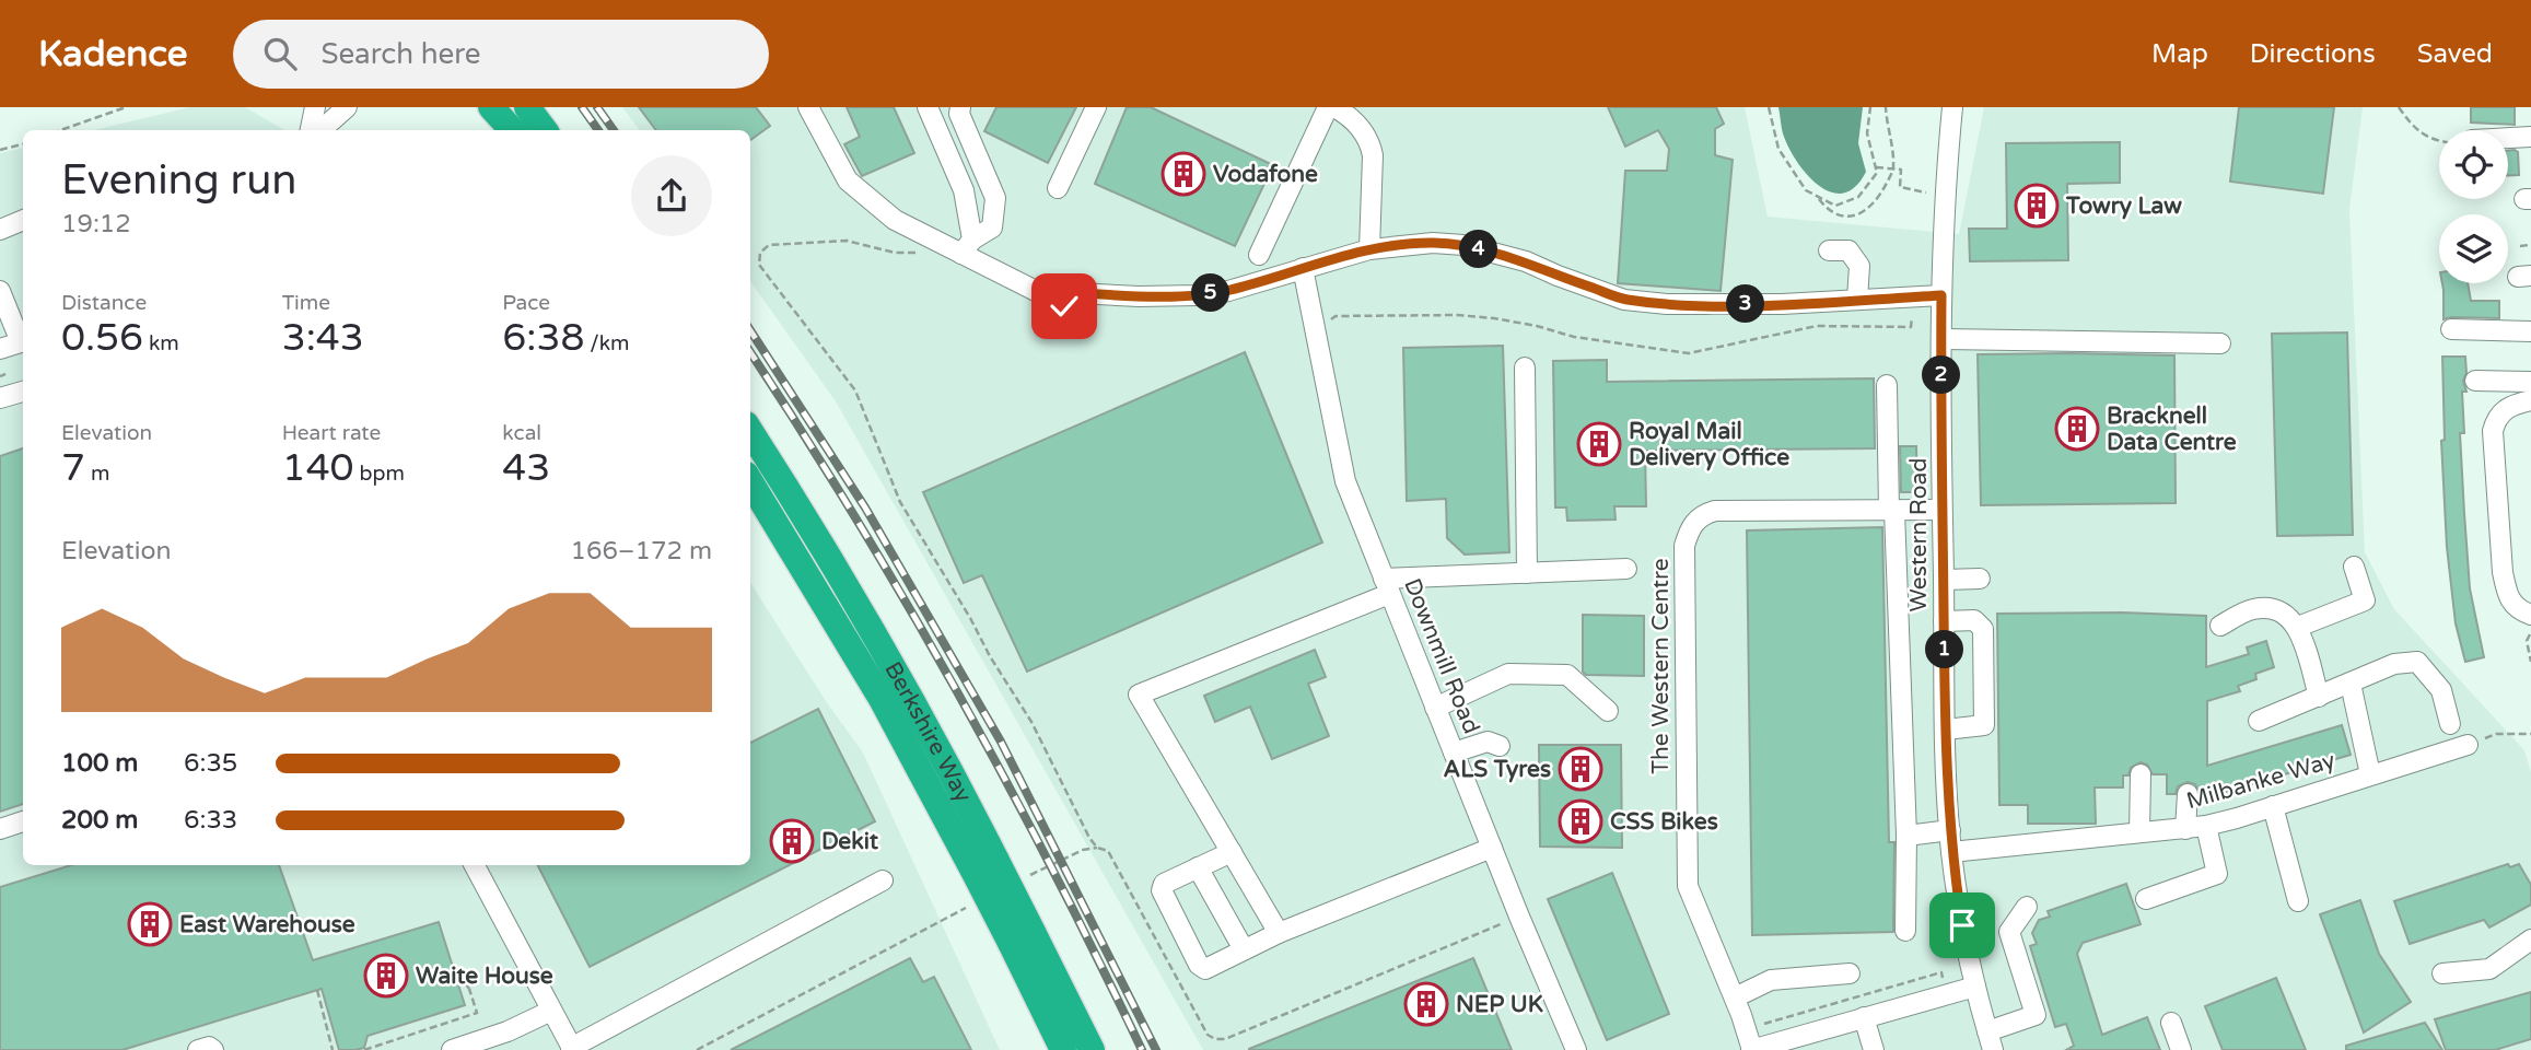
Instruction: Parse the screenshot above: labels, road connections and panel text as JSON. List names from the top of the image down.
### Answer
{
  "streets": {
    "highway": ["Berkshire Way"],
    "street": [
      "Western Road",
      "Downmill Road",
      "The Western Centre",
      "Milbanke Way"
    ]
  },
  "crossings": [
    ["Western Road", "The Western Centre"],
    ["Western Road", "Milbanke Way"]
  ],
  "places": {
    "building": [
      "Vodafone",
      "Towry Law",
      "Bracknell Data Centre",
      "Royal Mail Delivery Office",
      "ALS Tyres",
      "CSS Bikes",
      "Dekit",
      "East Warehouse",
      "Waite House",
      "NEP UK"
    ]
  },
  "page": {
    "header": "Kadence",
    "search": "Search here",
    "nav": ["Map", "Directions", "Saved"],
    "heading": ["Evening run", "19:12"],
    "pins": [
      "4",
      "5",
      "3",
      "2",
      "1"
    ],
    "stats": [
      ["Distance", "0.56 km"],
      ["Time", "3:43"],
      ["Pace", "6:38 /km"],
      ["Elevation", "7 m"],
      ["Heart rate", "140 bpm"],
      ["kcal", "43"]
    ],
    "chart": ["Elevation", "166–172 m"],
    "list": [
      {
        "name": "100 m",
        "note": "6:35"
      },
      {
        "name": "200 m",
        "note": "6:33"
      }
    ]
  }
}
